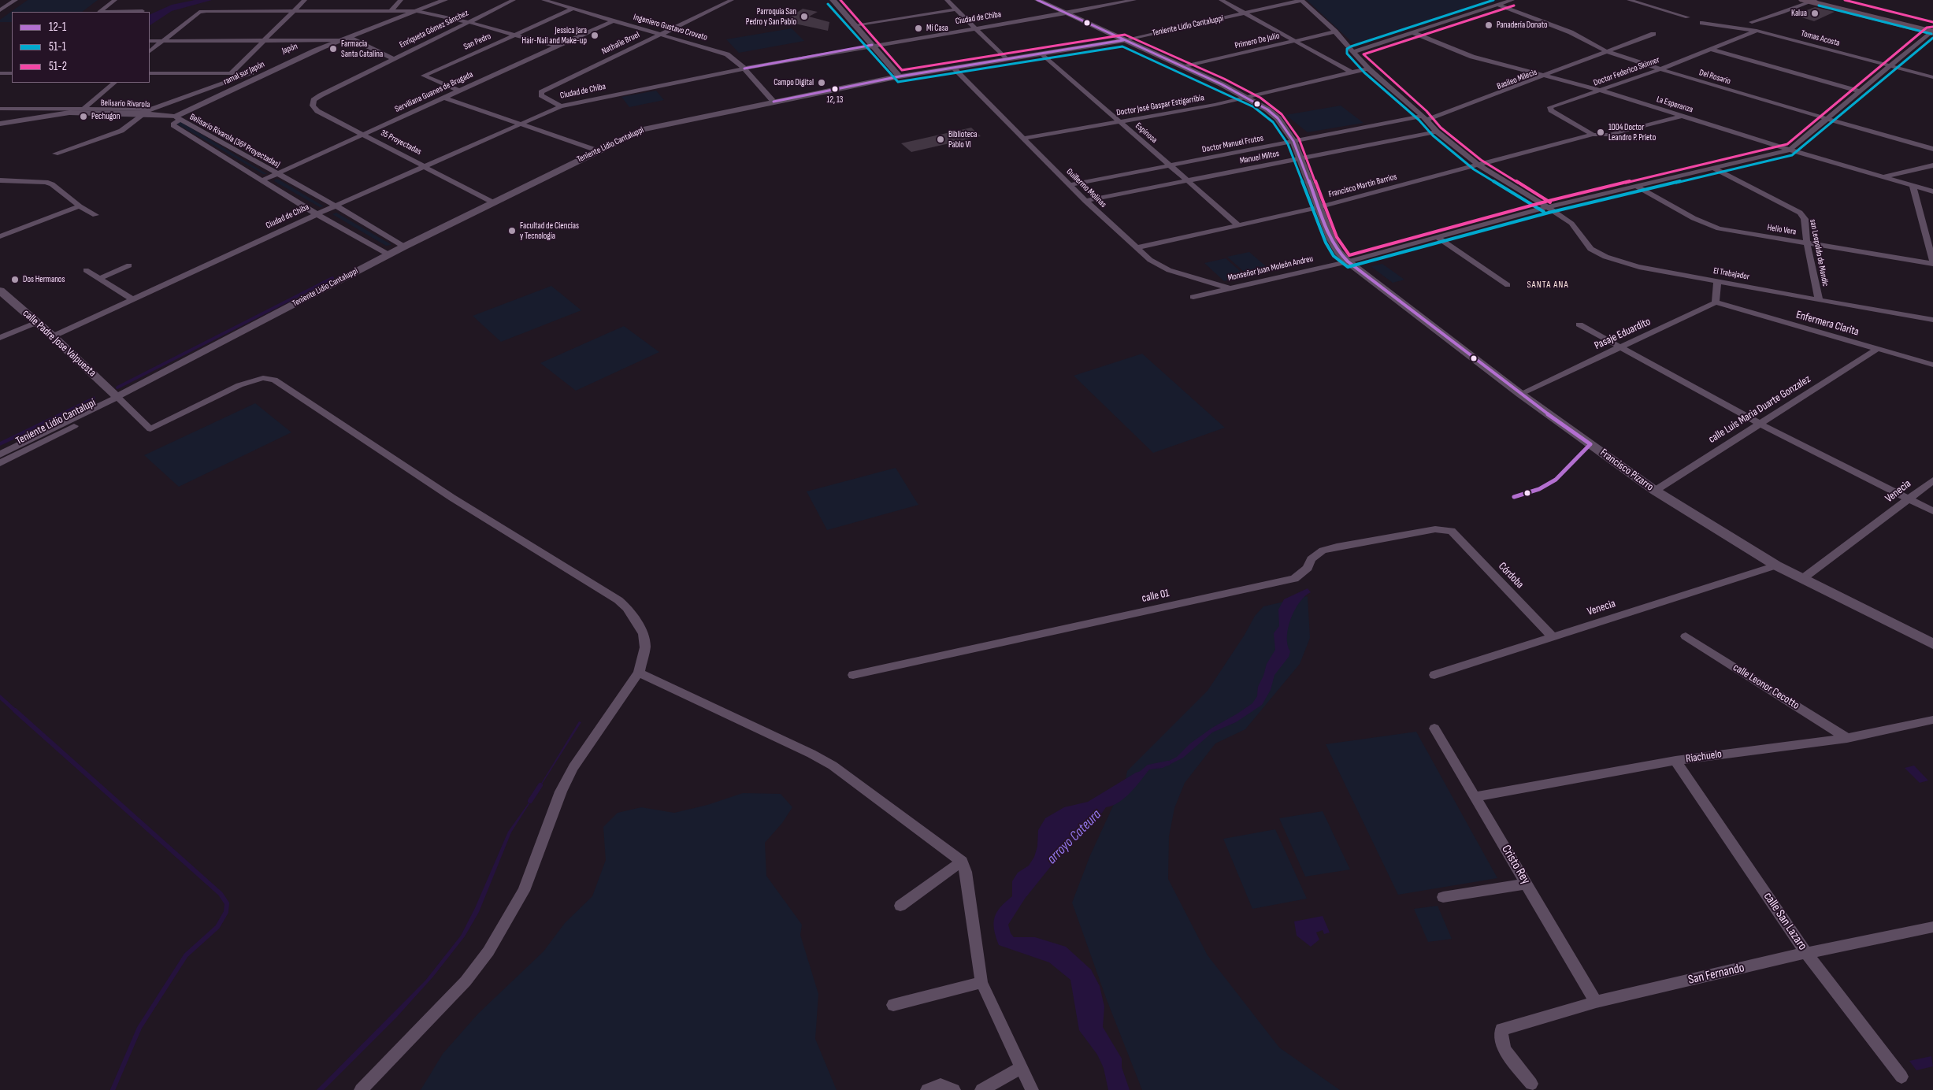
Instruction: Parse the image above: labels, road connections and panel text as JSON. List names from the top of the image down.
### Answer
{
  "streets": {
    "street": [
      "Ciudad de Chiba",
      "Teniente Lidio Cantaluppi",
      "Ingeniero Gustavo Crovato",
      "Enriqueta Gómez Sánchez",
      "Tomas Acosta",
      "Primero De Julio",
      "San Pedro",
      "Nathalie Bruel",
      "Japón",
      "Doctor Federico Skinner",
      "ramal sur Japón",
      "Del Rosario",
      "Basileo Milecis",
      "Serviliana Guanes de Brugada",
      "Belisario Rivarola",
      "La Esperanza",
      "Doctor José Gaspar Estigarribia",
      "Espinosa",
      "Belisario Rivarola (36ª Proyectadas)",
      "35 Proyectadas",
      "Doctor Manuel Frutos",
      "Manuel Miltos",
      "Francisco Martín Barrios",
      "Guillermo Molinas",
      "Helio Vera",
      "san Leopoldo de Mandic",
      "Monseñor Juan Moleón Andreu",
      "El Trabajador",
      "Enfermera Clarita",
      "Pasaje Eduardito",
      "calle Padre Jose Valpuesta",
      "calle Luis Maria Duarte Gonzalez",
      "Teniente Lidio Cantalupi",
      "Francisco Pizarro",
      "Venecia",
      "Córdoba",
      "calle 01",
      "calle Leonor Cecotto",
      "Riachuelo",
      "Cristo Rey",
      "calle San Lazaro",
      "San Fernando"
    ]
  },
  "crossings": [
    ["Ciudad de Chiba", "Ingeniero Gustavo Crovato"],
    ["Ciudad de Chiba", "Nathalie Bruel"],
    ["Ciudad de Chiba", "Belisario Rivarola (36ª Proyectadas)"],
    ["Ciudad de Chiba", "35 Proyectadas"],
    ["Ciudad de Chiba", "calle Padre Jose Valpuesta"],
    ["Ciudad de Chiba", "Francisco Pizarro"],
    ["Teniente Lidio Cantaluppi", "Ingeniero Gustavo Crovato"],
    ["Teniente Lidio Cantaluppi", "Espinosa"],
    ["Teniente Lidio Cantaluppi", "Belisario Rivarola (36ª Proyectadas)"],
    ["Teniente Lidio Cantaluppi", "35 Proyectadas"],
    ["Teniente Lidio Cantaluppi", "Guillermo Molinas"],
    ["Teniente Lidio Cantaluppi", "El Trabajador"],
    ["Teniente Lidio Cantaluppi", "calle Padre Jose Valpuesta"],
    ["Teniente Lidio Cantaluppi", "Teniente Lidio Cantalupi"],
    ["Teniente Lidio Cantaluppi", "Francisco Pizarro"],
    ["Ingeniero Gustavo Crovato", "San Pedro"],
    ["Ingeniero Gustavo Crovato", "Nathalie Bruel"],
    ["Ingeniero Gustavo Crovato", "Serviliana Guanes de Brugada"],
    ["Enriqueta Gómez Sánchez", "35 Proyectadas"],
    ["Tomas Acosta", "Doctor Federico Skinner"],
    ["Tomas Acosta", "Monseñor Juan Moleón Andreu"],
    ["Primero De Julio", "El Trabajador"],
    ["Primero De Julio", "Francisco Pizarro"],
    ["San Pedro", "Serviliana Guanes de Brugada"],
    ["Japón", "ramal sur Japón"],
    ["Japón", "Belisario Rivarola"],
    ["Doctor Federico Skinner", "Del Rosario"],
    ["Doctor Federico Skinner", "La Esperanza"],
    ["Doctor Federico Skinner", "Francisco Martín Barrios"],
    ["ramal sur Japón", "Belisario Rivarola"],
    ["ramal sur Japón", "Belisario Rivarola (36ª Proyectadas)"],
    ["Del Rosario", "Basileo Milecis"],
    ["Del Rosario", "Monseñor Juan Moleón Andreu"],
    ["Basileo Milecis", "La Esperanza"],
    ["Basileo Milecis", "Doctor Manuel Frutos"],
    ["Basileo Milecis", "El Trabajador"],
    ["Serviliana Guanes de Brugada", "Belisario Rivarola (36ª Proyectadas)"],
    ["Serviliana Guanes de Brugada", "35 Proyectadas"],
    ["Belisario Rivarola", "Belisario Rivarola (36ª Proyectadas)"],
    ["La Esperanza", "Francisco Martín Barrios"],
    ["La Esperanza", "Monseñor Juan Moleón Andreu"],
    ["Doctor José Gaspar Estigarribia", "Espinosa"],
    ["Doctor José Gaspar Estigarribia", "Guillermo Molinas"],
    ["Doctor José Gaspar Estigarribia", "El Trabajador"],
    ["Doctor José Gaspar Estigarribia", "Francisco Pizarro"],
    ["Espinosa", "Doctor Manuel Frutos"],
    ["Espinosa", "Manuel Miltos"],
    ["Espinosa", "Francisco Martín Barrios"],
    ["Doctor Manuel Frutos", "Guillermo Molinas"],
    ["Doctor Manuel Frutos", "El Trabajador"],
    ["Doctor Manuel Frutos", "Francisco Pizarro"],
    ["Manuel Miltos", "Guillermo Molinas"],
    ["Manuel Miltos", "El Trabajador"],
    ["Manuel Miltos", "Francisco Pizarro"],
    ["Francisco Martín Barrios", "Guillermo Molinas"],
    ["Francisco Martín Barrios", "El Trabajador"],
    ["Francisco Martín Barrios", "Francisco Pizarro"],
    ["Guillermo Molinas", "Monseñor Juan Moleón Andreu"],
    ["Helio Vera", "san Leopoldo de Mandic"],
    ["Helio Vera", "Monseñor Juan Moleón Andreu"],
    ["san Leopoldo de Mandic", "Monseñor Juan Moleón Andreu"],
    ["san Leopoldo de Mandic", "El Trabajador"],
    ["Monseñor Juan Moleón Andreu", "El Trabajador"],
    ["Monseñor Juan Moleón Andreu", "Francisco Pizarro"],
    ["Enfermera Clarita", "Pasaje Eduardito"],
    ["Enfermera Clarita", "calle Luis Maria Duarte Gonzalez"],
    ["Pasaje Eduardito", "Francisco Pizarro"],
    ["calle Padre Jose Valpuesta", "Teniente Lidio Cantalupi"],
    ["calle Luis Maria Duarte Gonzalez", "Francisco Pizarro"],
    ["Francisco Pizarro", "Venecia"],
    ["Venecia", "Córdoba"],
    ["Córdoba", "calle 01"],
    ["calle Leonor Cecotto", "Riachuelo"],
    ["Riachuelo", "Cristo Rey"],
    ["Riachuelo", "calle San Lazaro"],
    ["Cristo Rey", "San Fernando"],
    ["calle San Lazaro", "San Fernando"]
  ],
  "districts": ["SANTA ANA"],
  "water": ["arroyo Cateura"],
  "places": [
    "Kalua",
    "Parroquia San Pedro y San Pablo",
    "Panadería Donato",
    "Mi Casa",
    "Jessica Jara Hair-Nail and Make-up",
    "Farmacia Santa Catalina",
    "Campo Digital",
    "12, 13",
    "Pechugon",
    "1004 Doctor Leandro P. Prieto",
    "Biblioteca Pablo VI",
    "Facultad de Ciencias y Tecnología",
    "Dos Hermanos"
  ],
  "lines": ["transit line 12-1", "transit line 51-1", "transit line 51-2"],
  "legend": ["12-1", "51-1", "51-2"]
}
